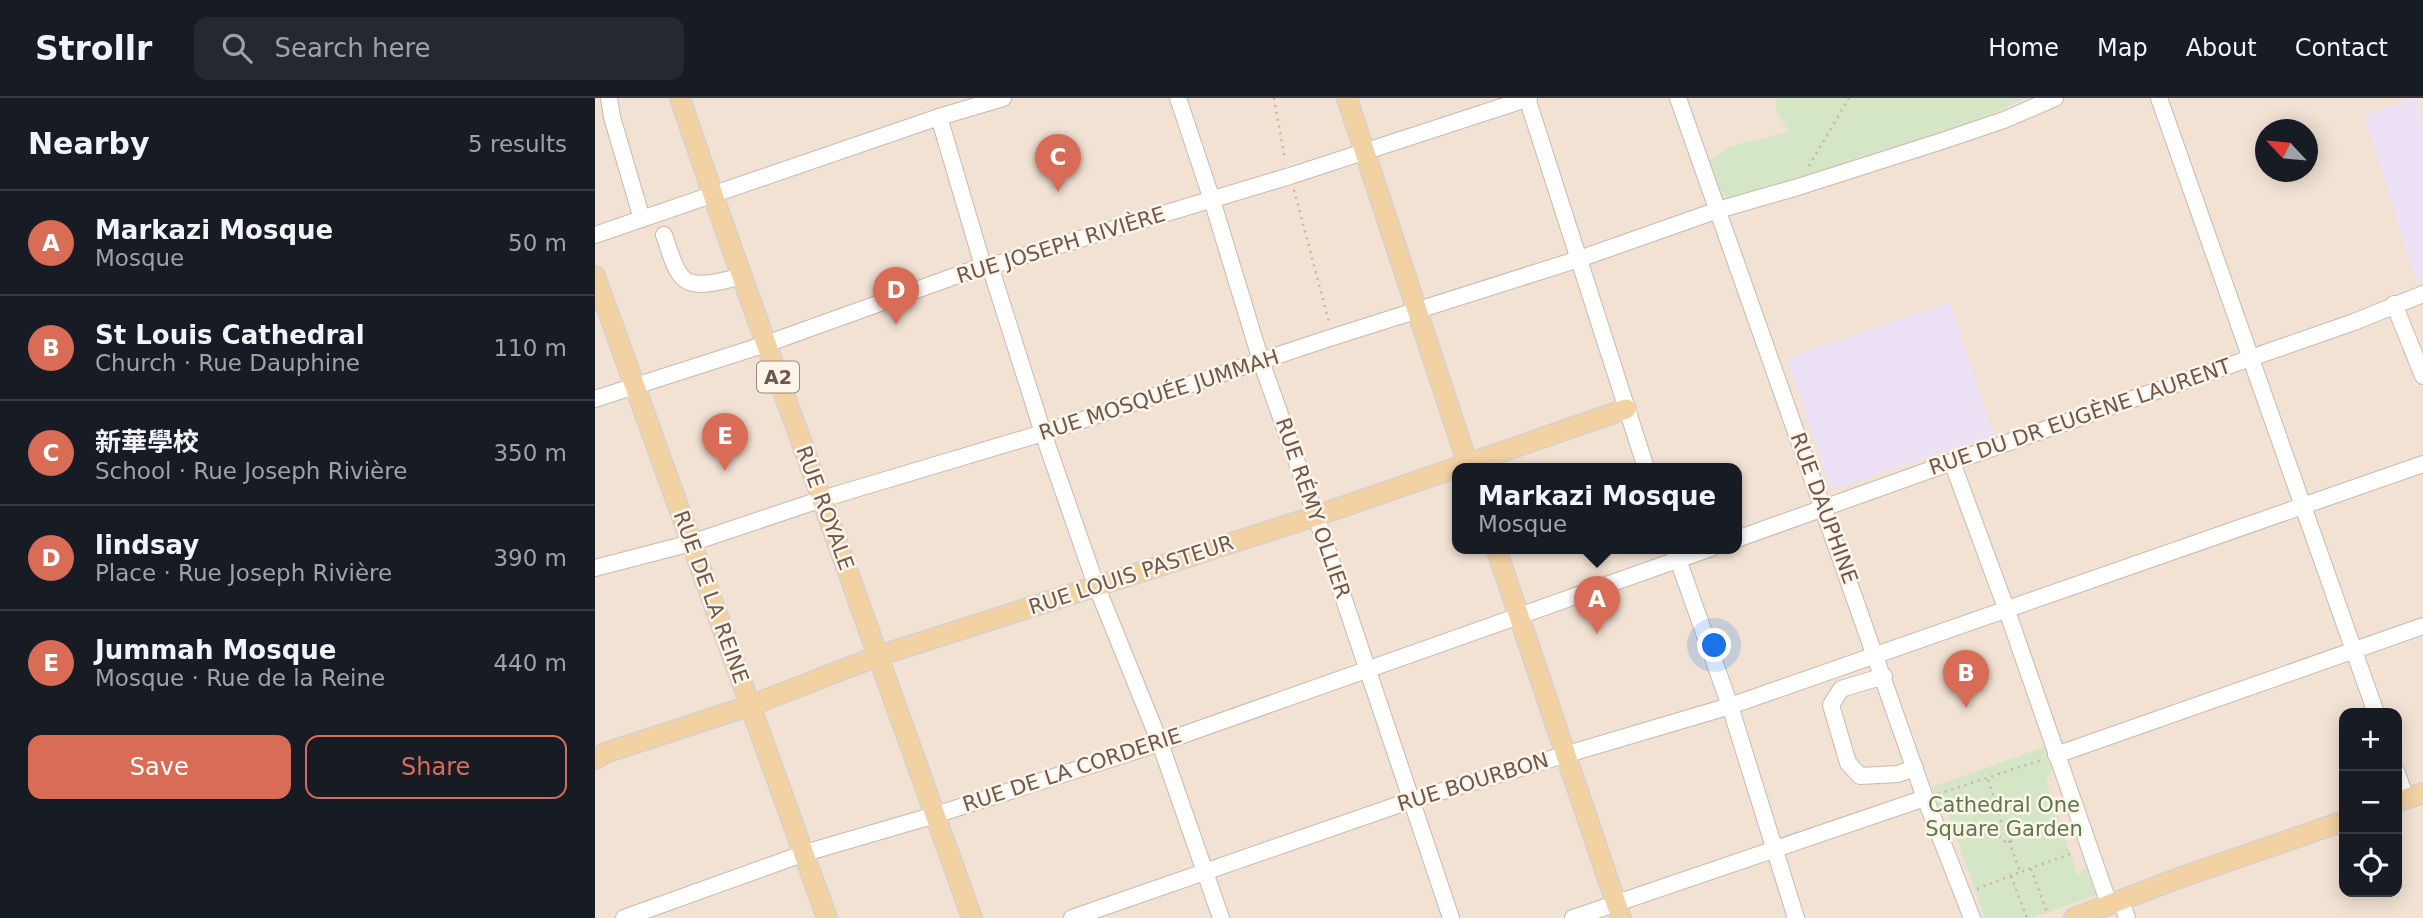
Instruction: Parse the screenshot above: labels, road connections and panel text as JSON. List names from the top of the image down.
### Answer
{
  "streets": {
    "main road": [
      "A2",
      "RUE ROYALE",
      "RUE LOUIS PASTEUR",
      "RUE DE LA REINE"
    ],
    "street": [
      "RUE JOSEPH RIVIÈRE",
      "RUE MOSQUÉE JUMMAH",
      "RUE DU DR EUGÈNE LAURENT",
      "RUE RÉMY OLLIER",
      "RUE DAUPHINE",
      "RUE DE LA CORDERIE",
      "RUE BOURBON"
    ]
  },
  "crossings": [
    ["RUE JOSEPH RIVIÈRE", "RUE ROYALE"],
    ["RUE JOSEPH RIVIÈRE", "RUE RÉMY OLLIER"],
    ["RUE JOSEPH RIVIÈRE", "RUE DE LA REINE"],
    ["RUE MOSQUÉE JUMMAH", "RUE ROYALE"],
    ["RUE MOSQUÉE JUMMAH", "RUE RÉMY OLLIER"],
    ["RUE MOSQUÉE JUMMAH", "RUE DAUPHINE"],
    ["RUE MOSQUÉE JUMMAH", "RUE DE LA REINE"],
    ["RUE DU DR EUGÈNE LAURENT", "RUE DAUPHINE"],
    ["RUE ROYALE", "RUE LOUIS PASTEUR"],
    ["RUE ROYALE", "RUE DE LA CORDERIE"],
    ["RUE RÉMY OLLIER", "RUE LOUIS PASTEUR"],
    ["RUE RÉMY OLLIER", "RUE DE LA CORDERIE"],
    ["RUE RÉMY OLLIER", "RUE BOURBON"],
    ["RUE DAUPHINE", "RUE BOURBON"],
    ["RUE LOUIS PASTEUR", "RUE DE LA REINE"],
    ["RUE DE LA REINE", "RUE DE LA CORDERIE"]
  ],
  "parks": ["Cathedral One Square Garden"],
  "north": "top left",
  "page": {
    "header": "Strollr",
    "search": "Search here",
    "nav": [
      "Home",
      "Map",
      "About",
      "Contact"
    ],
    "heading": ["Nearby", "5 results"],
    "pins": [
      "C",
      "D",
      "E",
      "A",
      "B"
    ],
    "list": [
      {
        "mark": "A",
        "name": "Markazi Mosque",
        "note": "Mosque",
        "value": "50 m"
      },
      {
        "mark": "B",
        "name": "St Louis Cathedral",
        "note": "Church · Rue Dauphine",
        "value": "110 m"
      },
      {
        "mark": "C",
        "name": "新華學校",
        "note": "School · Rue Joseph Rivière",
        "value": "350 m"
      },
      {
        "mark": "D",
        "name": "lindsay",
        "note": "Place · Rue Joseph Rivière",
        "value": "390 m"
      },
      {
        "mark": "E",
        "name": "Jummah Mosque",
        "note": "Mosque · Rue de la Reine",
        "value": "440 m"
      }
    ],
    "popup": ["Markazi Mosque", "Mosque"],
    "map_buttons": ["+", "−"],
    "buttons": ["Save", "Share"]
  }
}
